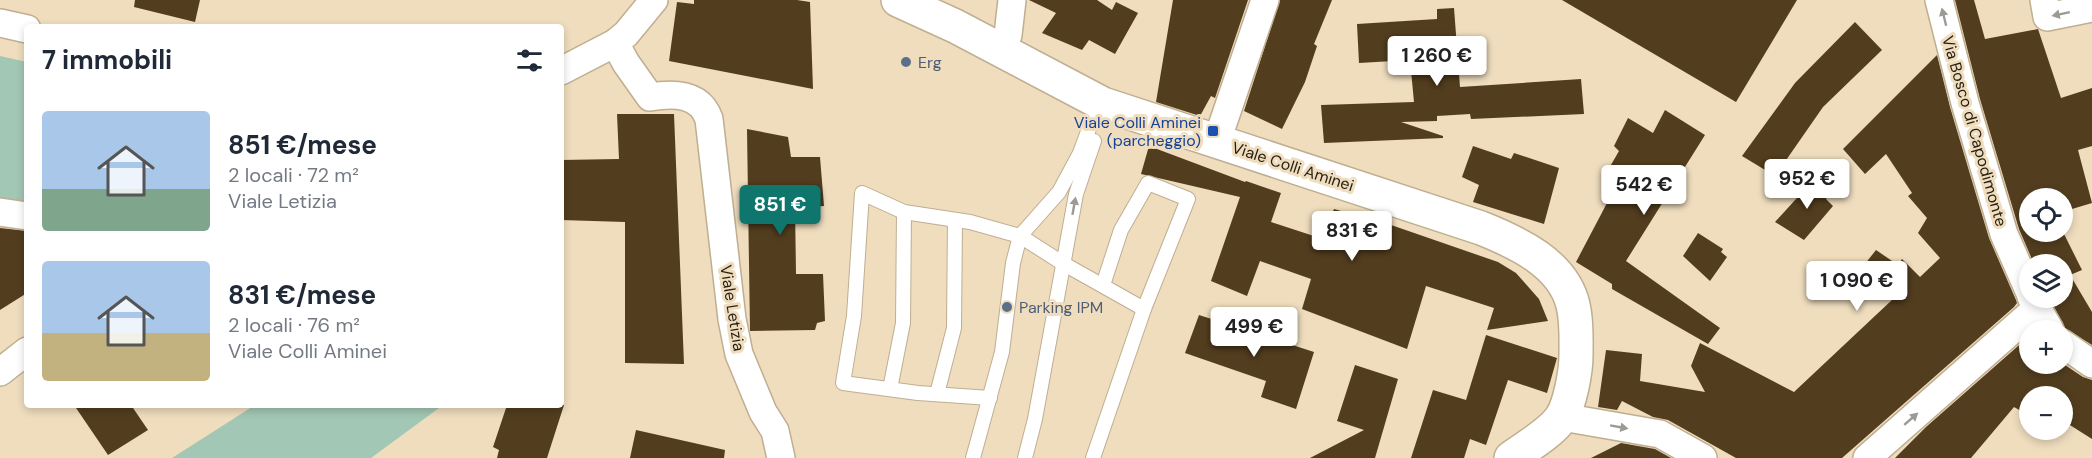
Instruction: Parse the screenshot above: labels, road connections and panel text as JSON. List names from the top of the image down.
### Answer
{
  "streets": {
    "main road": ["Viale Colli Aminei"],
    "street": ["Via Bosco di Capodimonte", "Viale Letizia"]
  },
  "one_way": ["Via Bosco di Capodimonte"],
  "places": {
    "other": ["Erg", "Parking IPM"],
    "transit": ["Viale Colli Aminei (parcheggio)"]
  },
  "page": {
    "heading": "7 immobili",
    "price": [
      "1 260 €",
      "952 €",
      "542 €",
      "851 €",
      "831 €",
      "1 090 €",
      "499 €"
    ],
    "list": [
      {
        "name": "851 €/mese",
        "note": "2 locali · 72 m² · Viale Letizia"
      },
      {
        "name": "831 €/mese",
        "note": "2 locali · 76 m² · Viale Colli Aminei"
      }
    ],
    "map_buttons": ["+", "−"]
  }
}
